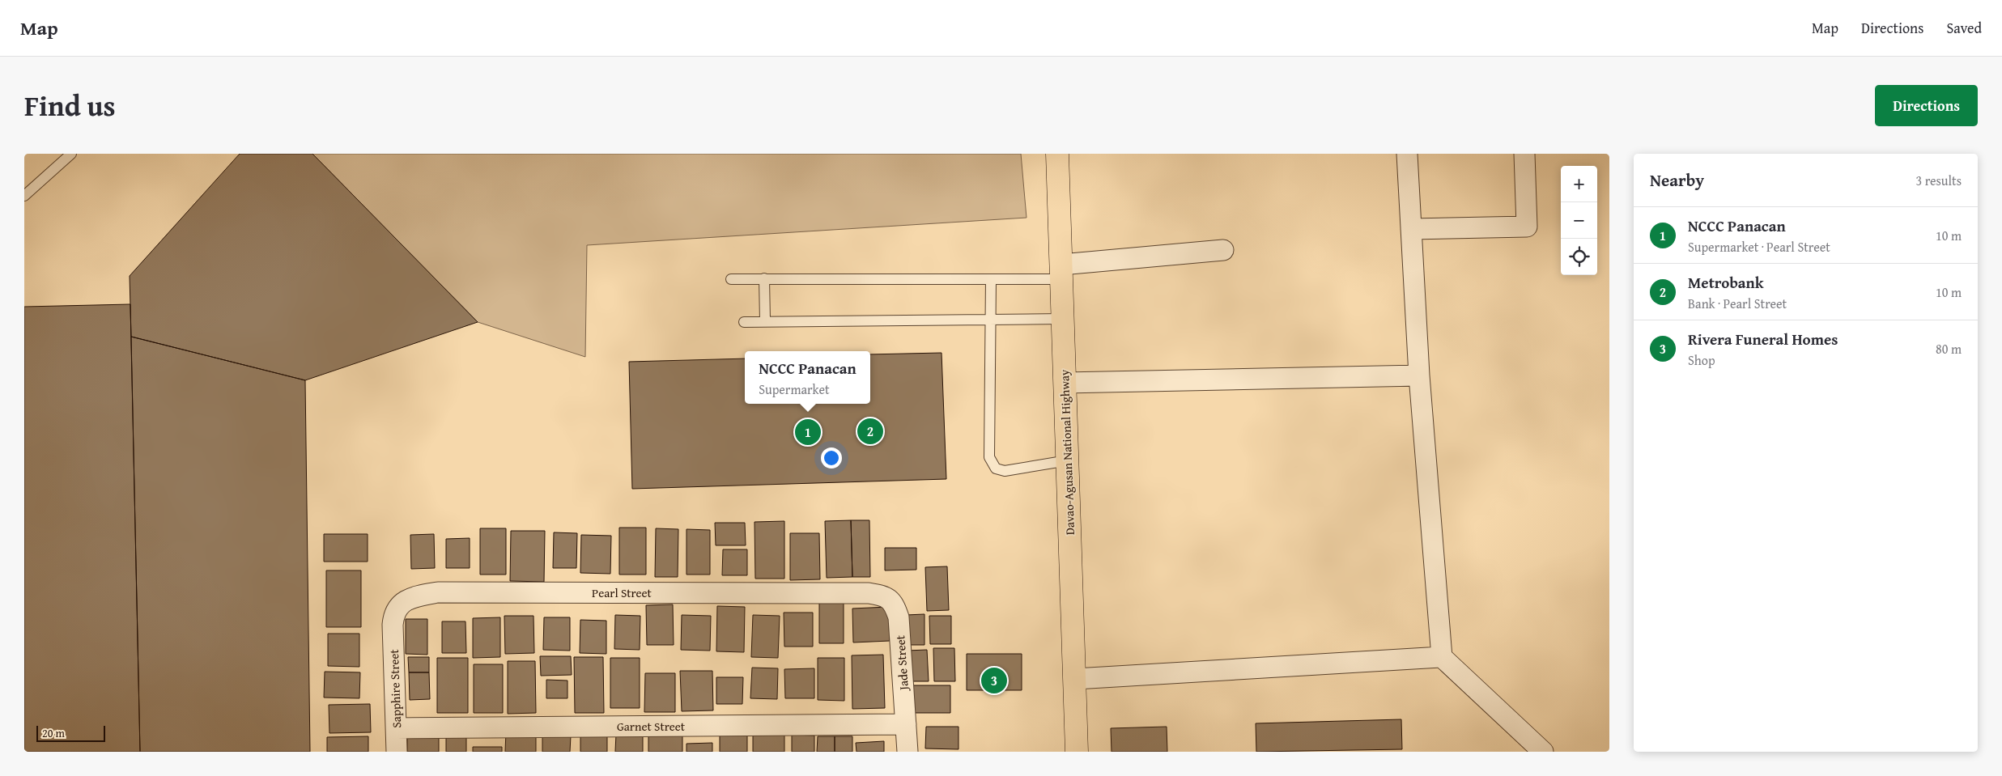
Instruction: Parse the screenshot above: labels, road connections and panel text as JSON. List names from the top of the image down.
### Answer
{
  "streets": {
    "main road": ["Davao-Agusan National Highway"],
    "street": [
      "Pearl Street",
      "Jade Street",
      "Sapphire Street",
      "Garnet Street"
    ]
  },
  "crossings": [
    ["Pearl Street", "Jade Street"],
    ["Pearl Street", "Sapphire Street"],
    ["Jade Street", "Garnet Street"],
    ["Sapphire Street", "Garnet Street"]
  ],
  "scale_bar": "20 m",
  "page": {
    "header": "Map",
    "nav": ["Map", "Directions", "Saved"],
    "title": "Find us",
    "buttons": "Directions",
    "heading": ["Nearby", "3 results"],
    "map_buttons": ["+", "−"],
    "list": [
      {
        "mark": "1",
        "name": "NCCC Panacan",
        "note": "Supermarket · Pearl Street",
        "value": "10 m"
      },
      {
        "mark": "2",
        "name": "Metrobank",
        "note": "Bank · Pearl Street",
        "value": "10 m"
      },
      {
        "mark": "3",
        "name": "Rivera Funeral Homes",
        "note": "Shop",
        "value": "80 m"
      }
    ],
    "popup": ["NCCC Panacan", "Supermarket"],
    "pins": ["2", "1", "3"],
    "scale": "20 m"
  }
}
